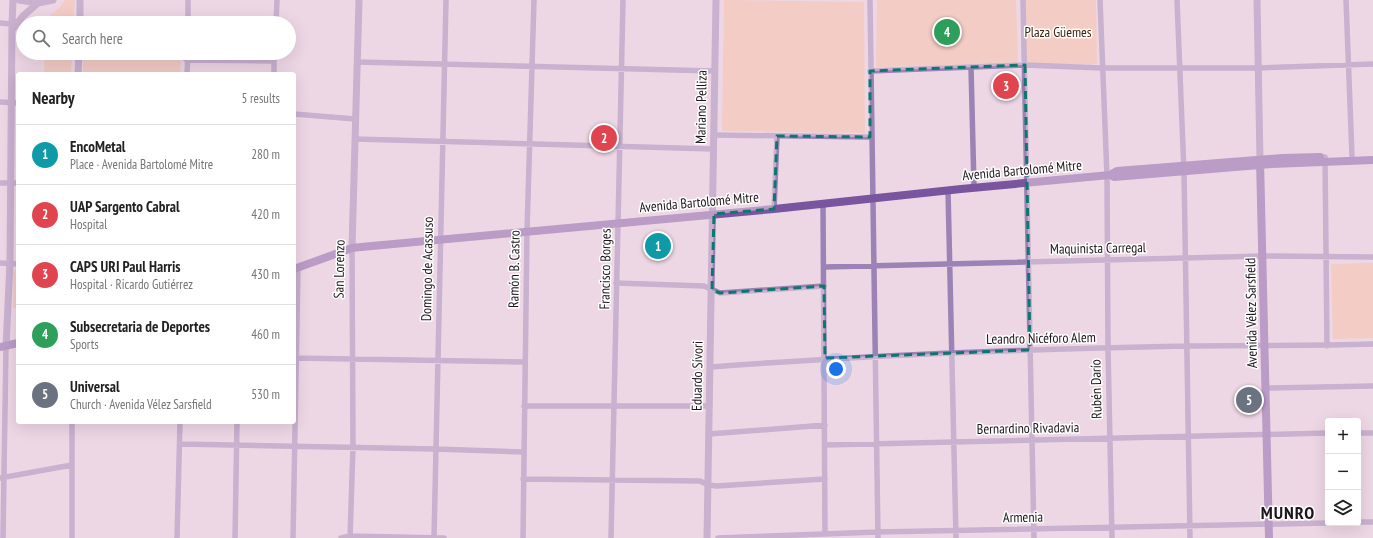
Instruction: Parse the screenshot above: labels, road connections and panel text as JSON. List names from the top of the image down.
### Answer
{
  "streets": {
    "main road": ["Avenida Bartolomé Mitre", "Avenida Vélez Sarsfield"],
    "street": [
      "Mariano Pelliza",
      "Maquinista Carregal",
      "San Lorenzo",
      "Domingo de Acassuso",
      "Ramón B. Castro",
      "Francisco Borges",
      "Leandro Nicéforo Alem",
      "Eduardo Sívori",
      "Rubén Darío",
      "Bernardino Rivadavia",
      "Armenia"
    ]
  },
  "crossings": [
    ["Mariano Pelliza", "Avenida Bartolomé Mitre"],
    ["Mariano Pelliza", "Eduardo Sívori"],
    ["Avenida Bartolomé Mitre", "San Lorenzo"],
    ["Avenida Bartolomé Mitre", "Domingo de Acassuso"],
    ["Avenida Bartolomé Mitre", "Ramón B. Castro"],
    ["Avenida Bartolomé Mitre", "Francisco Borges"],
    ["Avenida Bartolomé Mitre", "Avenida Vélez Sarsfield"],
    ["Avenida Bartolomé Mitre", "Eduardo Sívori"],
    ["Avenida Bartolomé Mitre", "Rubén Darío"],
    ["Maquinista Carregal", "Avenida Vélez Sarsfield"],
    ["Maquinista Carregal", "Rubén Darío"],
    ["Avenida Vélez Sarsfield", "Leandro Nicéforo Alem"],
    ["Avenida Vélez Sarsfield", "Bernardino Rivadavia"],
    ["Avenida Vélez Sarsfield", "Armenia"],
    ["Leandro Nicéforo Alem", "Eduardo Sívori"],
    ["Leandro Nicéforo Alem", "Rubén Darío"],
    ["Rubén Darío", "Bernardino Rivadavia"],
    ["Rubén Darío", "Armenia"]
  ],
  "districts": ["MUNRO"],
  "parks": ["Plaza Güemes"],
  "page": {
    "search": "Search here",
    "pins": [
      "4",
      "3",
      "2",
      "1",
      "5"
    ],
    "heading": ["Nearby", "5 results"],
    "list": [
      {
        "mark": "1",
        "name": "EncoMetal",
        "note": "Place · Avenida Bartolomé Mitre",
        "value": "280 m"
      },
      {
        "mark": "2",
        "name": "UAP Sargento Cabral",
        "note": "Hospital",
        "value": "420 m"
      },
      {
        "mark": "3",
        "name": "CAPS URI Paul Harris",
        "note": "Hospital · Ricardo Gutiérrez",
        "value": "430 m"
      },
      {
        "mark": "4",
        "name": "Subsecretaria de Deportes",
        "note": "Sports",
        "value": "460 m"
      },
      {
        "mark": "5",
        "name": "Universal",
        "note": "Church · Avenida Vélez Sarsfield",
        "value": "530 m"
      }
    ],
    "map_buttons": ["+", "−"]
  }
}
